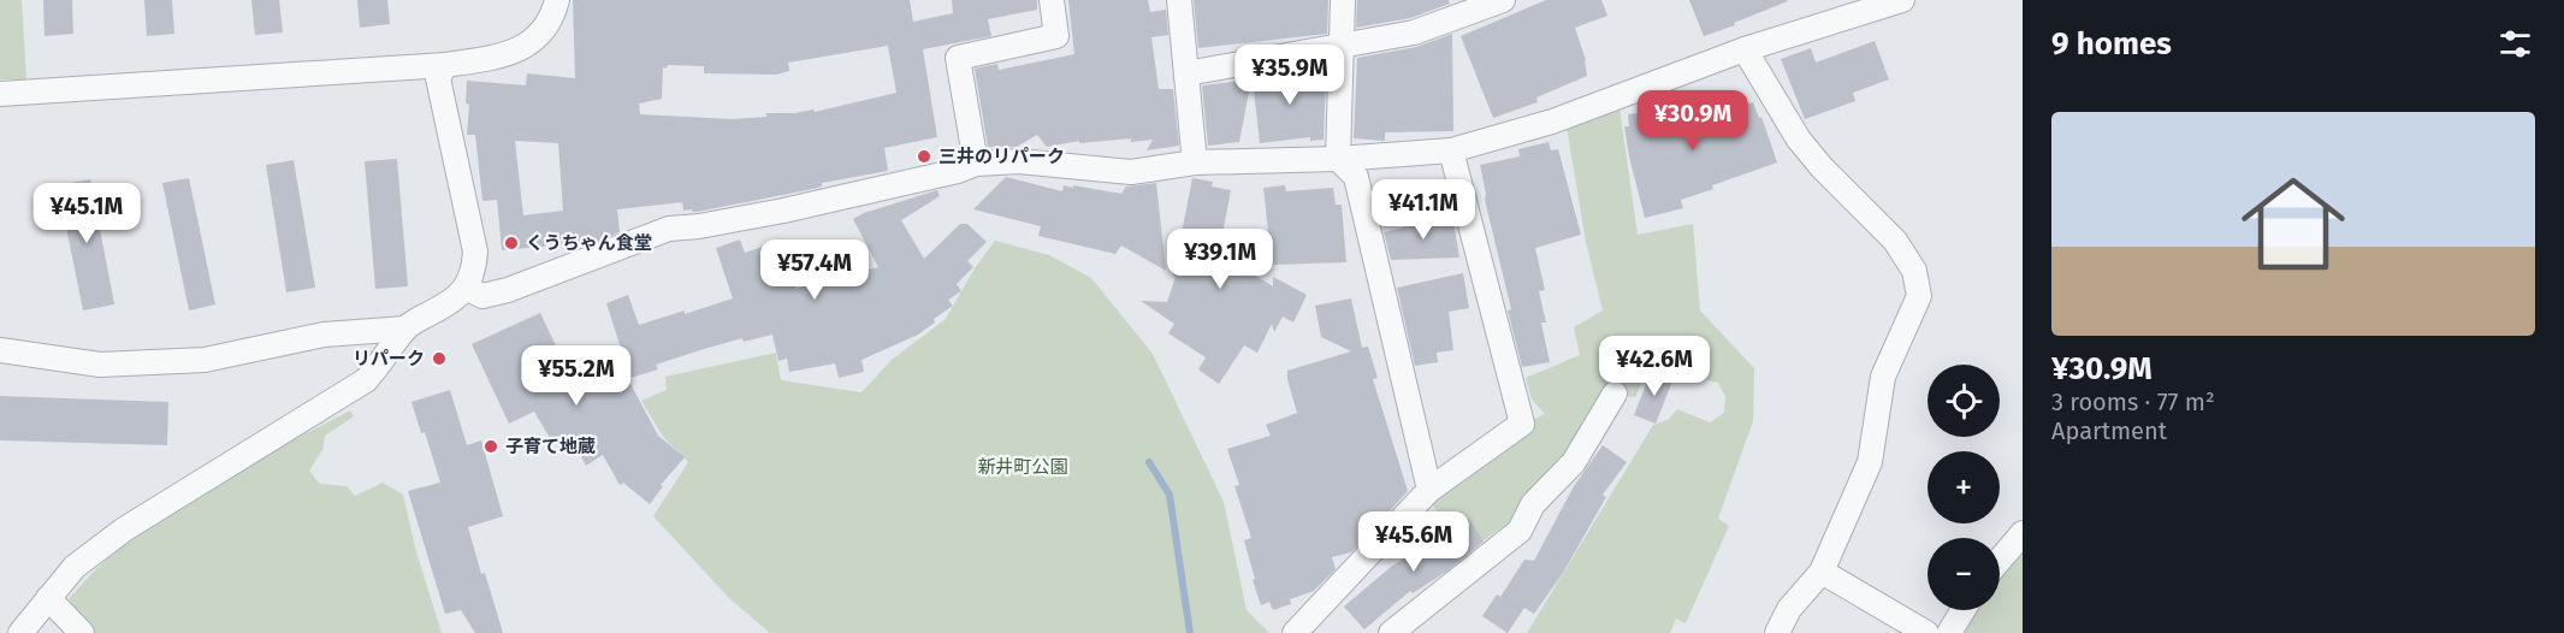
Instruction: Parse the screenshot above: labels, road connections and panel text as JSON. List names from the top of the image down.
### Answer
{
  "parks": ["新井町公園"],
  "places": [
    "三井のリパーク",
    "くうちゃん食堂",
    "リパーク",
    "子育て地蔵"
  ],
  "page": {
    "heading": "9 homes",
    "price": [
      "¥35.9M",
      "¥30.9M",
      "¥41.1M",
      "¥45.1M",
      "¥39.1M",
      "¥57.4M",
      "¥42.6M",
      "¥55.2M",
      "¥45.6M"
    ],
    "list": [
      {
        "name": "¥30.9M",
        "note": "3 rooms · 77 m² · Apartment"
      }
    ],
    "map_buttons": ["+", "−"]
  }
}
